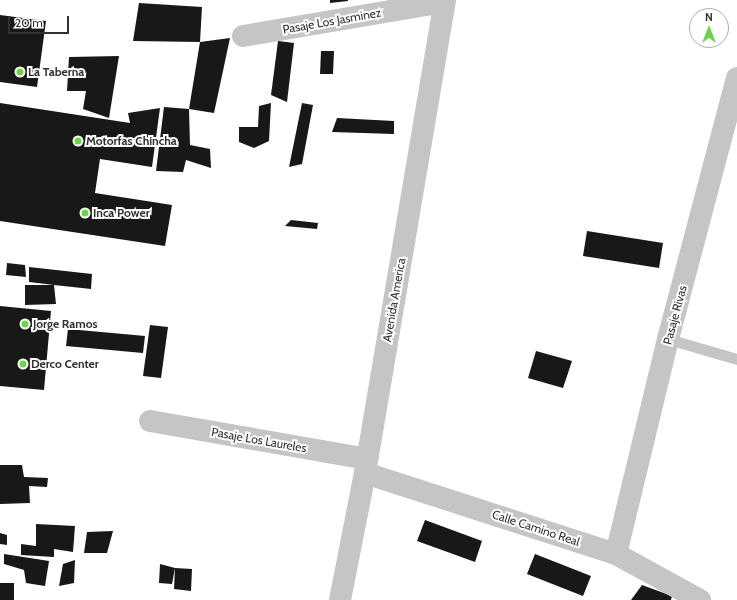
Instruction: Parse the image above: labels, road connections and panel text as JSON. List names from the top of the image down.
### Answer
{
  "streets": {
    "street": [
      "Pasaje Los Jasminez",
      "Avenida America",
      "Pasaje Rivas",
      "Pasaje Los Laureles",
      "Calle Camino Real"
    ]
  },
  "crossings": [
    ["Pasaje Los Jasminez", "Avenida America"],
    ["Avenida America", "Pasaje Los Laureles"],
    ["Avenida America", "Calle Camino Real"],
    ["Pasaje Rivas", "Calle Camino Real"],
    ["Pasaje Los Laureles", "Calle Camino Real"]
  ],
  "places": [
    "La Taberna",
    "Motorfas Chincha",
    "Inca Power",
    "Jorge Ramos",
    "Derco Center"
  ],
  "scale_bar": "20 m",
  "north": "top"
}
